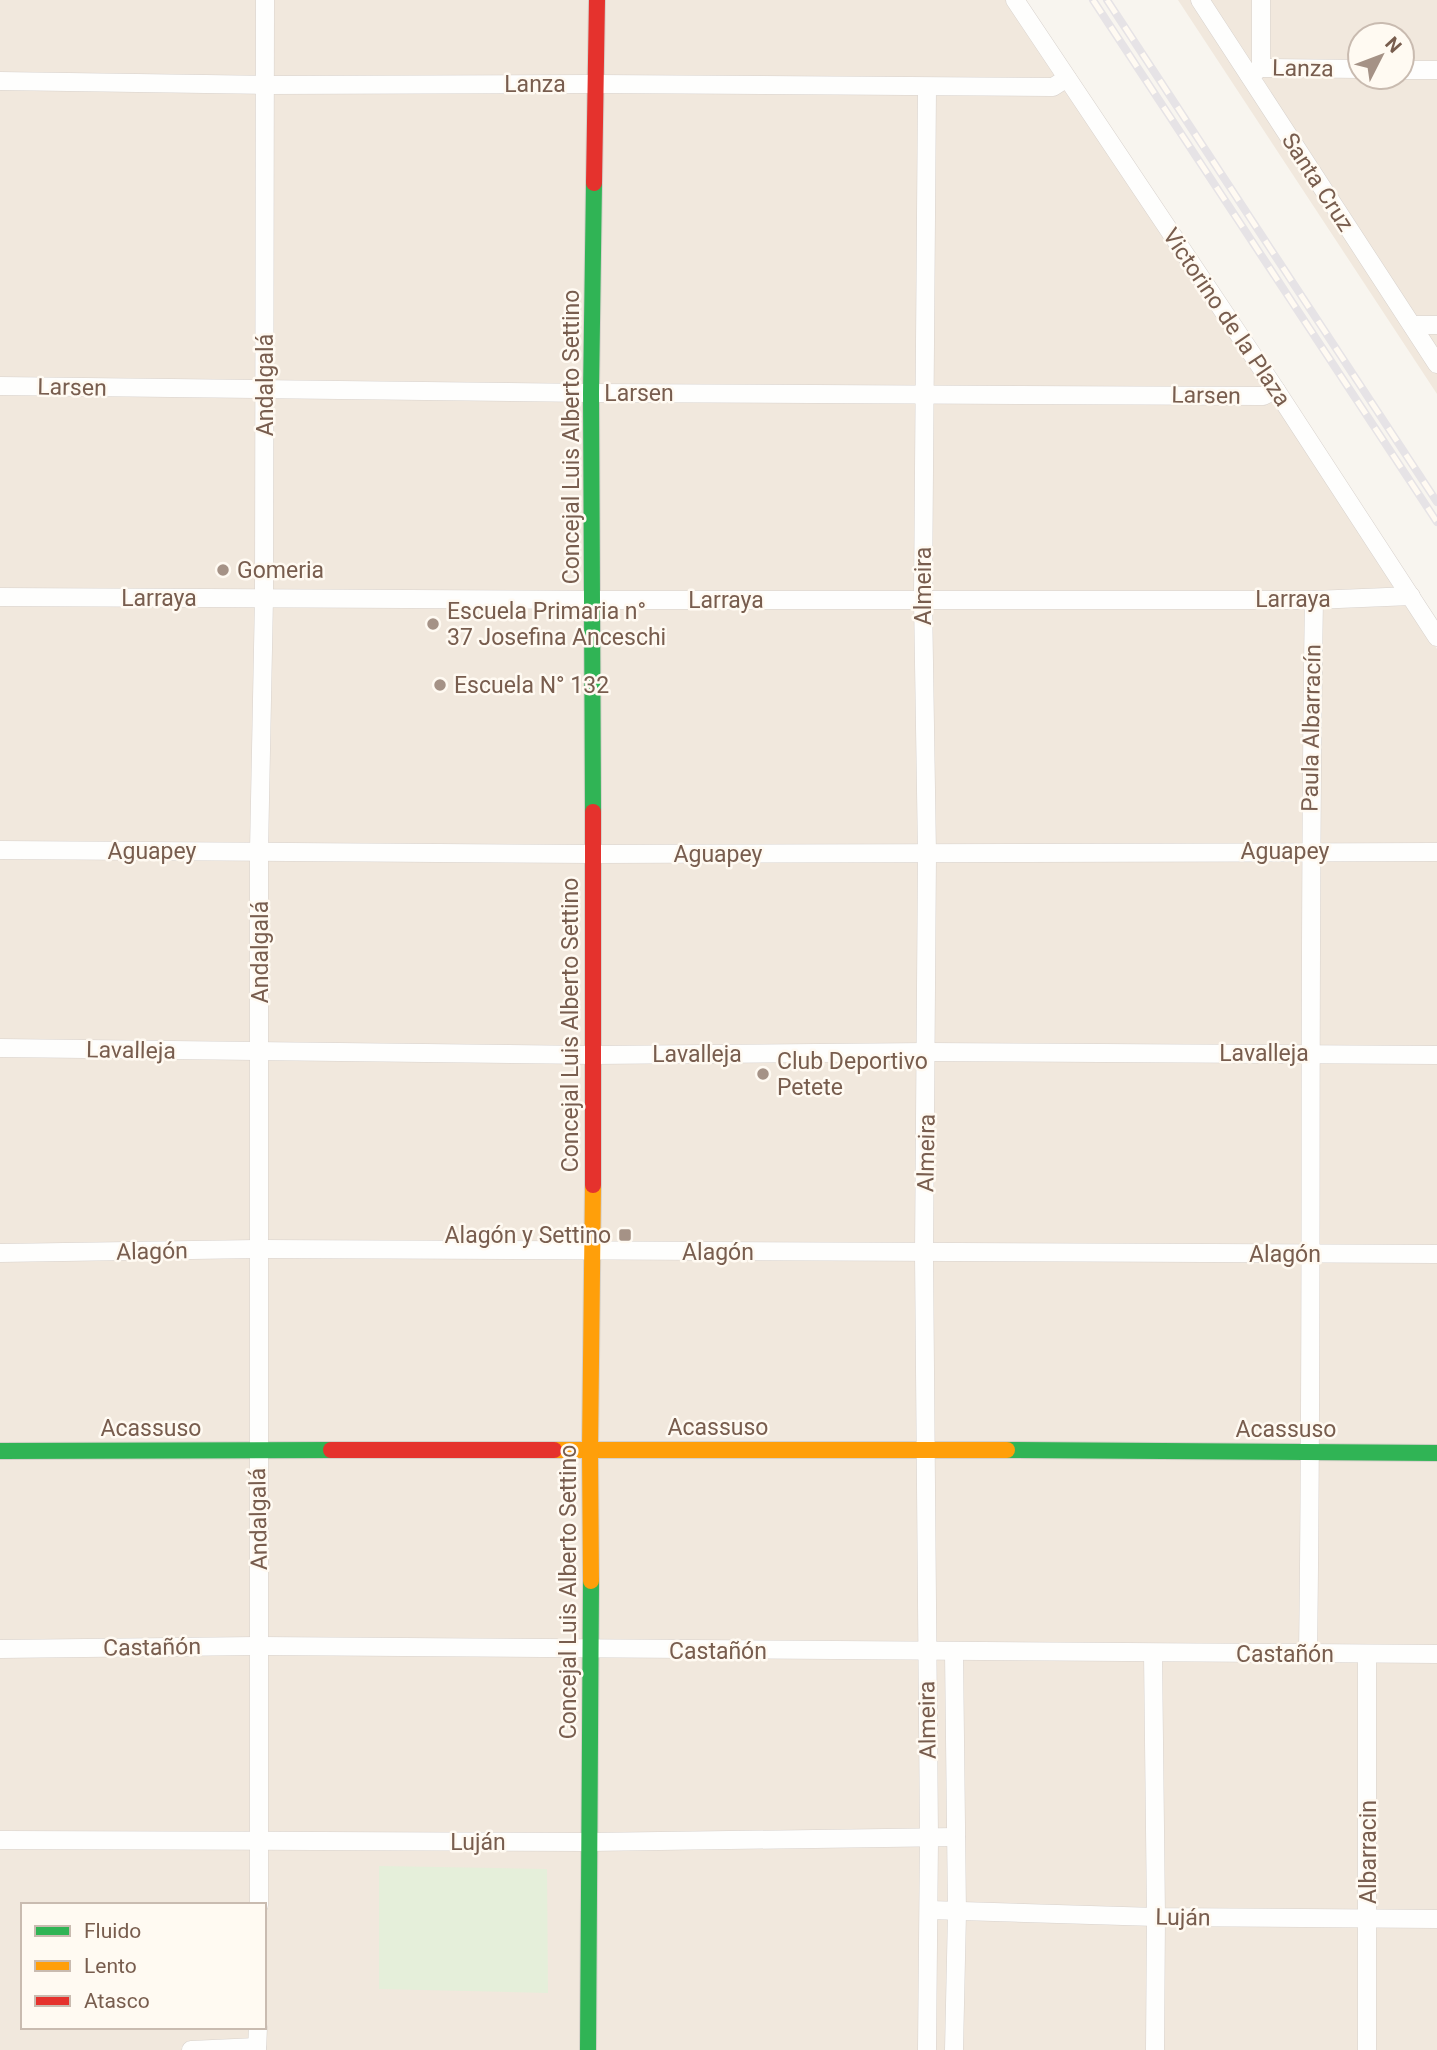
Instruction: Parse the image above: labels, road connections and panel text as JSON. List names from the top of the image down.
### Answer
{
  "streets": {
    "street": [
      "Lanza",
      "Santa Cruz",
      "Victorino de la Plaza",
      "Andalgalá",
      "Larsen",
      "Concejal Luis Alberto Settino",
      "Almeira",
      "Larraya",
      "Paula Albarracín",
      "Aguapey",
      "Lavalleja",
      "Alagón",
      "Acassuso",
      "Castañón",
      "Luján",
      "Albarracin"
    ]
  },
  "crossings": [
    ["Lanza", "Santa Cruz"],
    ["Lanza", "Victorino de la Plaza"],
    ["Lanza", "Andalgalá"],
    ["Lanza", "Concejal Luis Alberto Settino"],
    ["Lanza", "Almeira"],
    ["Victorino de la Plaza", "Larsen"],
    ["Victorino de la Plaza", "Larraya"],
    ["Andalgalá", "Larsen"],
    ["Andalgalá", "Larraya"],
    ["Andalgalá", "Aguapey"],
    ["Andalgalá", "Lavalleja"],
    ["Andalgalá", "Alagón"],
    ["Andalgalá", "Acassuso"],
    ["Andalgalá", "Castañón"],
    ["Andalgalá", "Luján"],
    ["Larsen", "Concejal Luis Alberto Settino"],
    ["Larsen", "Almeira"],
    ["Concejal Luis Alberto Settino", "Larraya"],
    ["Concejal Luis Alberto Settino", "Aguapey"],
    ["Concejal Luis Alberto Settino", "Lavalleja"],
    ["Concejal Luis Alberto Settino", "Alagón"],
    ["Concejal Luis Alberto Settino", "Acassuso"],
    ["Concejal Luis Alberto Settino", "Castañón"],
    ["Concejal Luis Alberto Settino", "Luján"],
    ["Almeira", "Larraya"],
    ["Almeira", "Aguapey"],
    ["Almeira", "Lavalleja"],
    ["Almeira", "Alagón"],
    ["Almeira", "Acassuso"],
    ["Almeira", "Castañón"],
    ["Almeira", "Luján"],
    ["Larraya", "Paula Albarracín"],
    ["Paula Albarracín", "Aguapey"],
    ["Paula Albarracín", "Lavalleja"],
    ["Paula Albarracín", "Alagón"],
    ["Paula Albarracín", "Acassuso"],
    ["Paula Albarracín", "Castañón"],
    ["Castañón", "Albarracin"],
    ["Luján", "Albarracin"]
  ],
  "places": {
    "other": [
      "Gomeria",
      "Escuela Primaria n° 37 Josefina Anceschi",
      "Escuela N° 132",
      "Club Deportivo Petete"
    ],
    "transit": ["Alagón y Settino"]
  },
  "legend": ["Fluido", "Lento", "Atasco"],
  "north": "top right"
}
